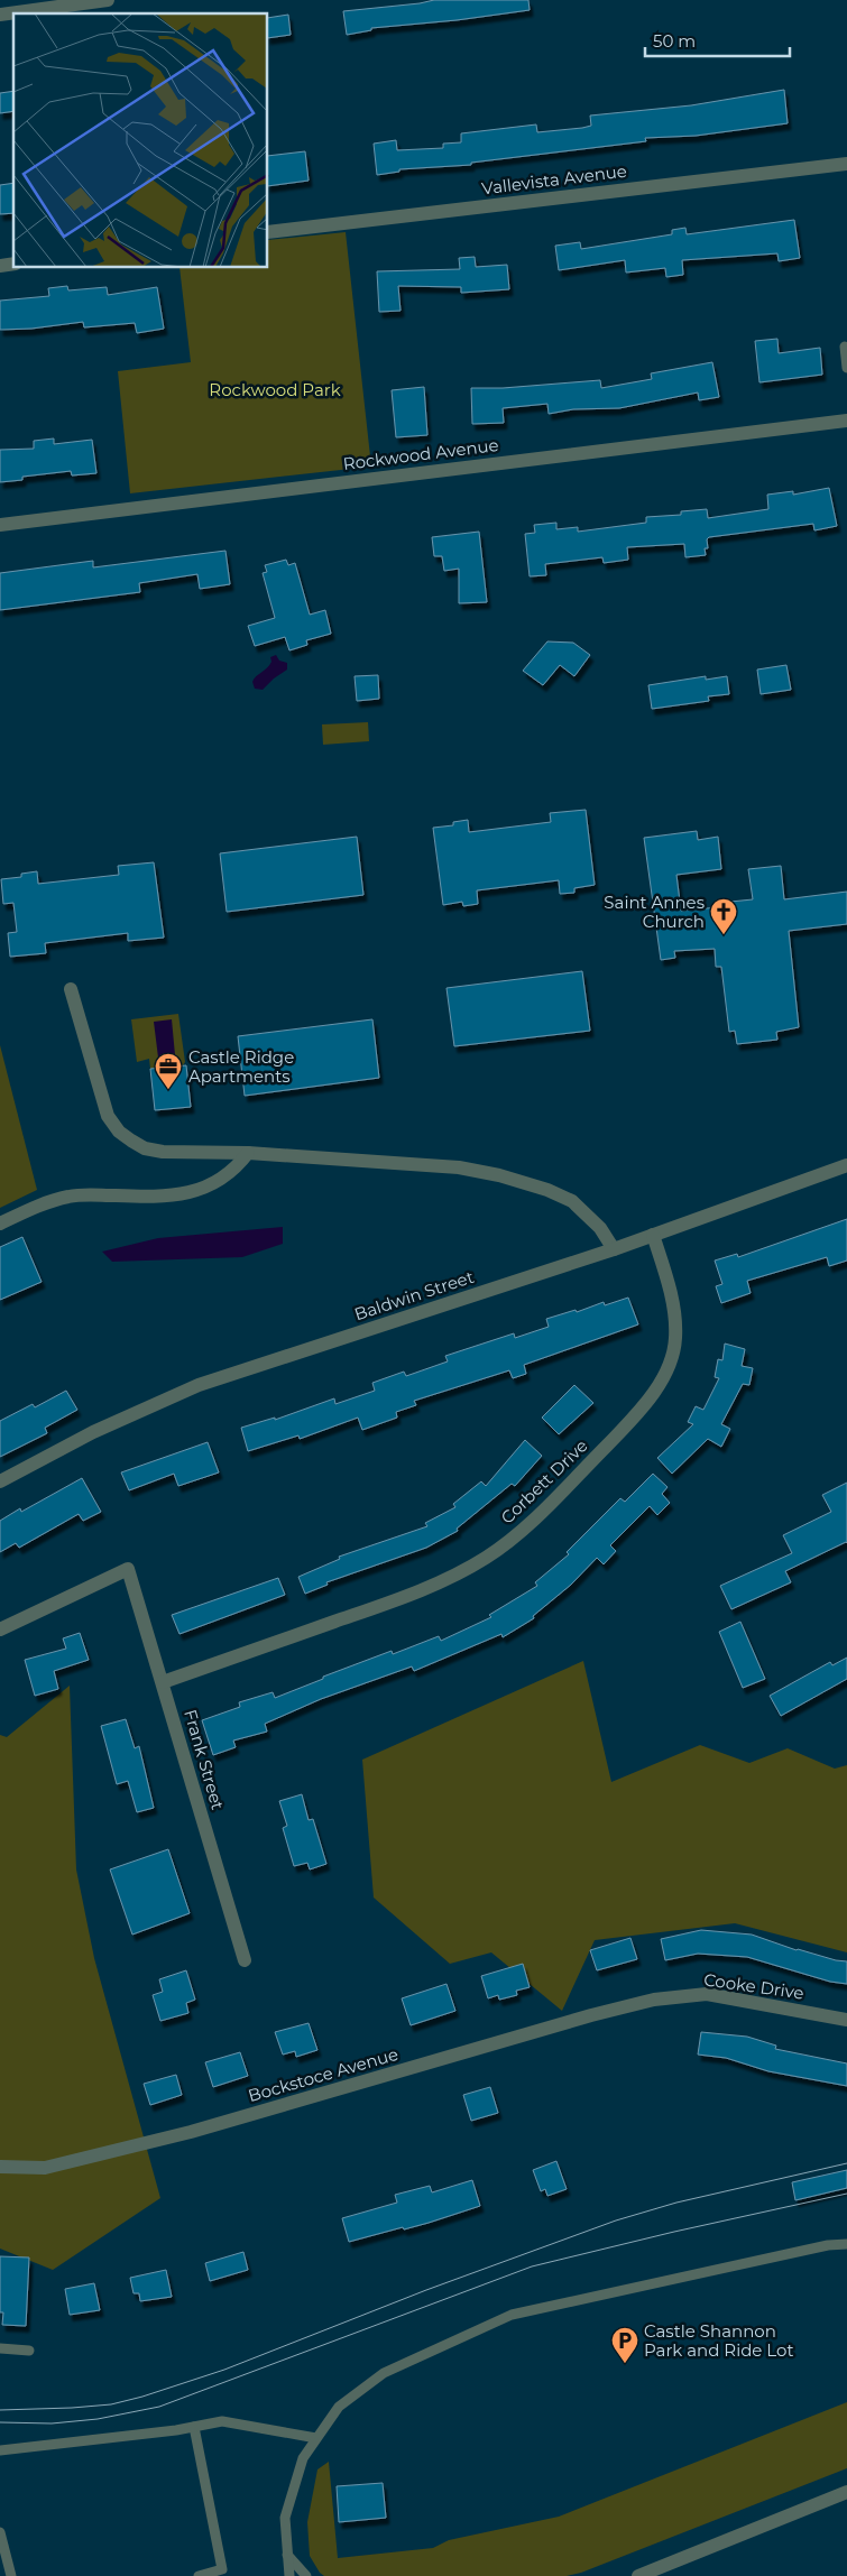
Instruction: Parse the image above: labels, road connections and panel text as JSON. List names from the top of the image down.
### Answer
{
  "streets": {
    "street": [
      "Vallevista Avenue",
      "Rockwood Avenue",
      "Baldwin Street",
      "Corbett Drive",
      "Frank Street",
      "Cooke Drive",
      "Bockstoce Avenue"
    ]
  },
  "crossings": [
    ["Baldwin Street", "Corbett Drive"],
    ["Corbett Drive", "Frank Street"],
    ["Cooke Drive", "Bockstoce Avenue"]
  ],
  "parks": ["Rockwood Park"],
  "places": {
    "church": ["Saint Annes Church"],
    "office": ["Castle Ridge Apartments"],
    "parking": ["Castle Shannon Park and Ride Lot"]
  },
  "scale_bar": "50 m"
}
